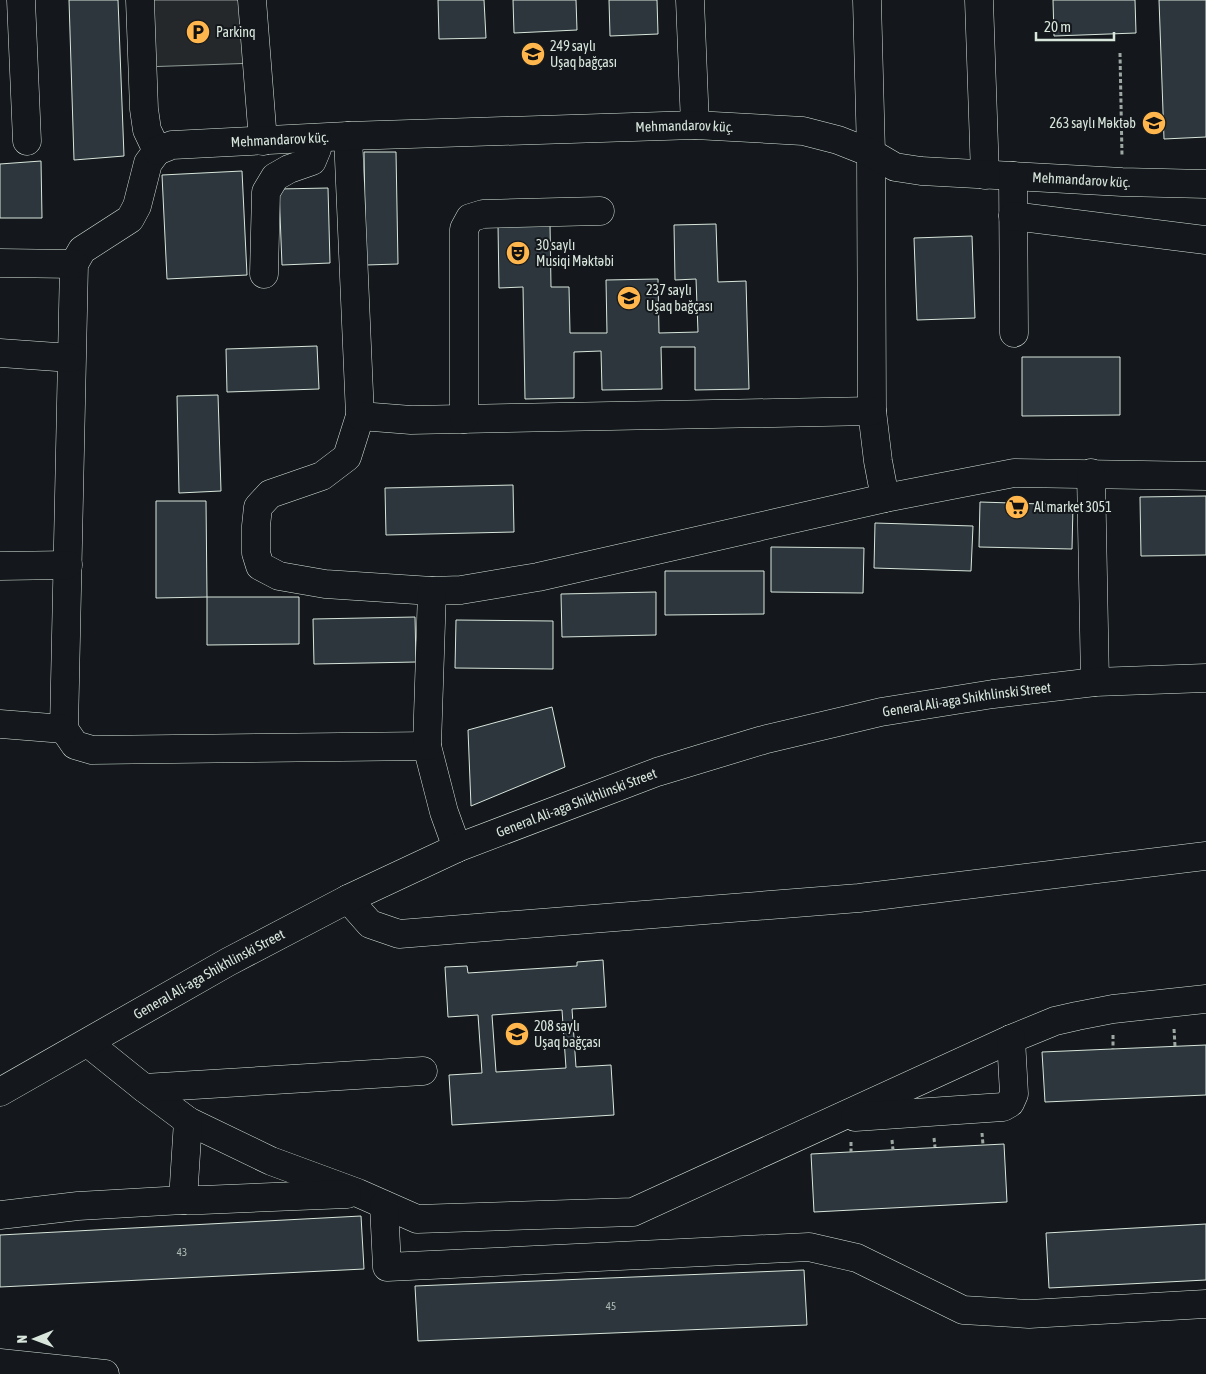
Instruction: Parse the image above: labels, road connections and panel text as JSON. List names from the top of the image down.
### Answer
{
  "streets": {
    "street": ["Mehmandarov küç.", "General Ali-aga Shikhlinski Street"]
  },
  "places": {
    "parking": ["Parkinq"],
    "school or university": [
      "249 saylı Uşaq bağçası",
      "263 saylı Məktəb",
      "237 saylı Uşaq bağçası",
      "208 saylı Uşaq bağçası"
    ],
    "theatre": ["30 saylı Musiqi Məktəbi"],
    "supermarket": ["Al market 3051"]
  },
  "house_numbers": ["43", "45"],
  "scale_bar": "20 m",
  "north": "left"
}
